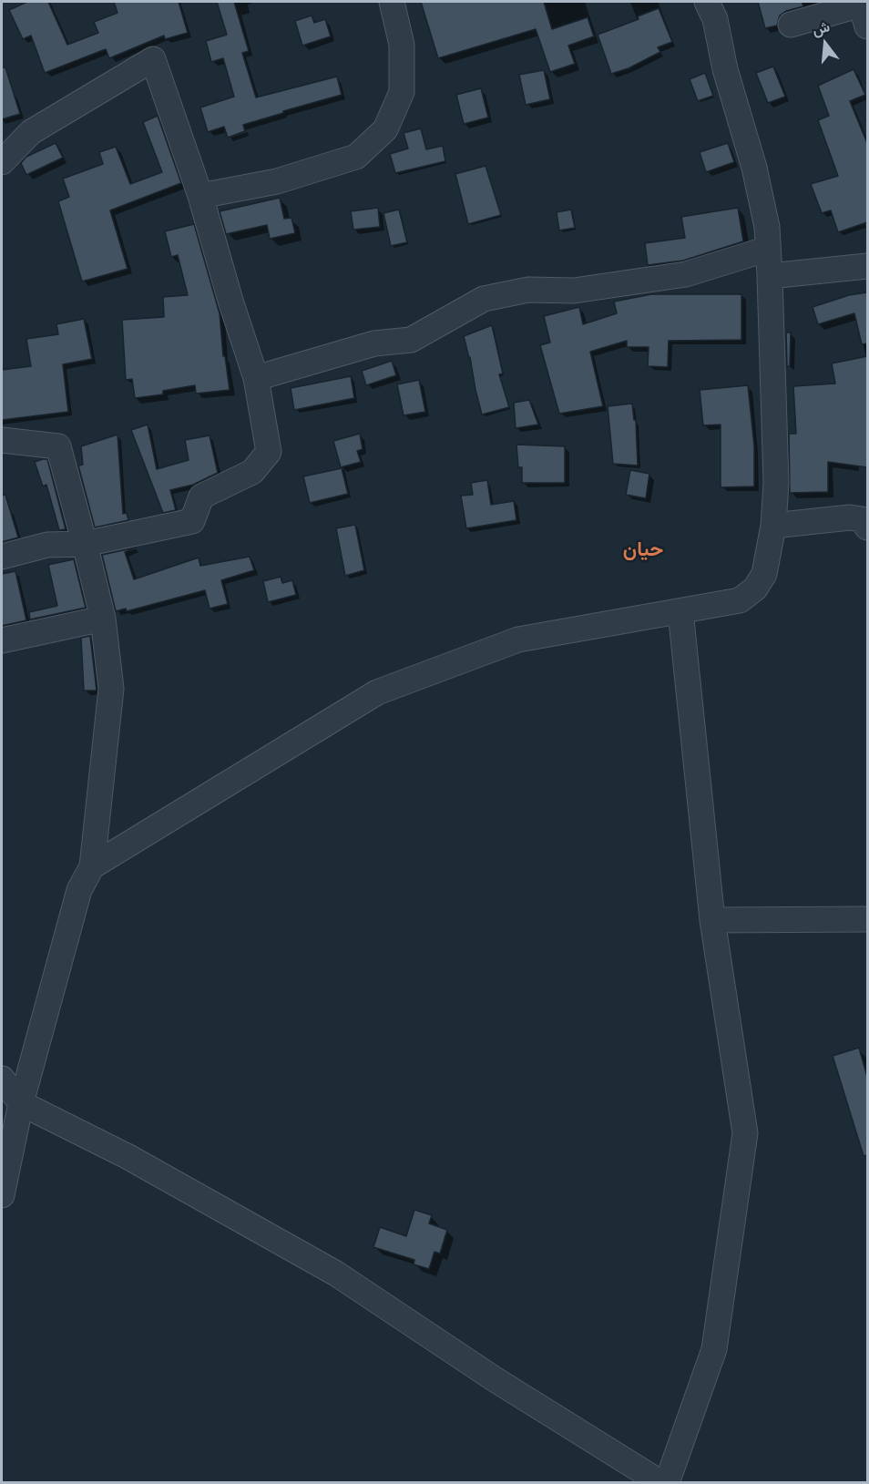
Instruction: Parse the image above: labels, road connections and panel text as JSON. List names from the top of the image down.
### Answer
{
  "districts": ["حيان"],
  "north": "top"
}
